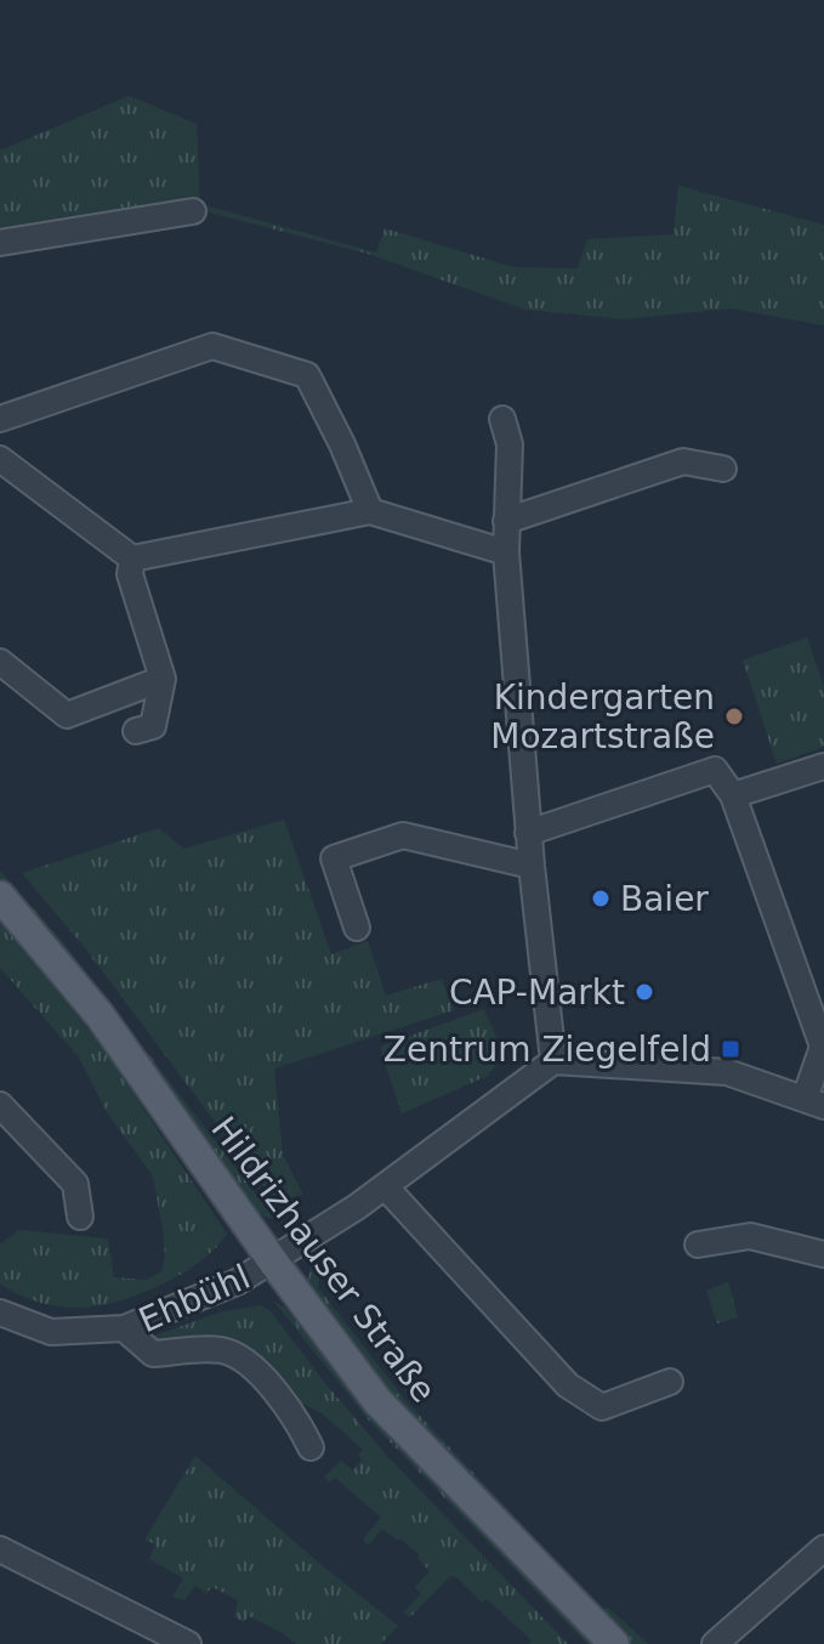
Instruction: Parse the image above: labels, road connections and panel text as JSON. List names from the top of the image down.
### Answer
{
  "streets": {
    "main road": ["Hildrizhauser Straße"],
    "street": ["Ehbühl"]
  },
  "crossings": [
    ["Hildrizhauser Straße", "Ehbühl"]
  ],
  "places": {
    "other": ["Kindergarten Mozartstraße", "Baier", "CAP-Markt"],
    "transit": ["Zentrum Ziegelfeld"]
  }
}
